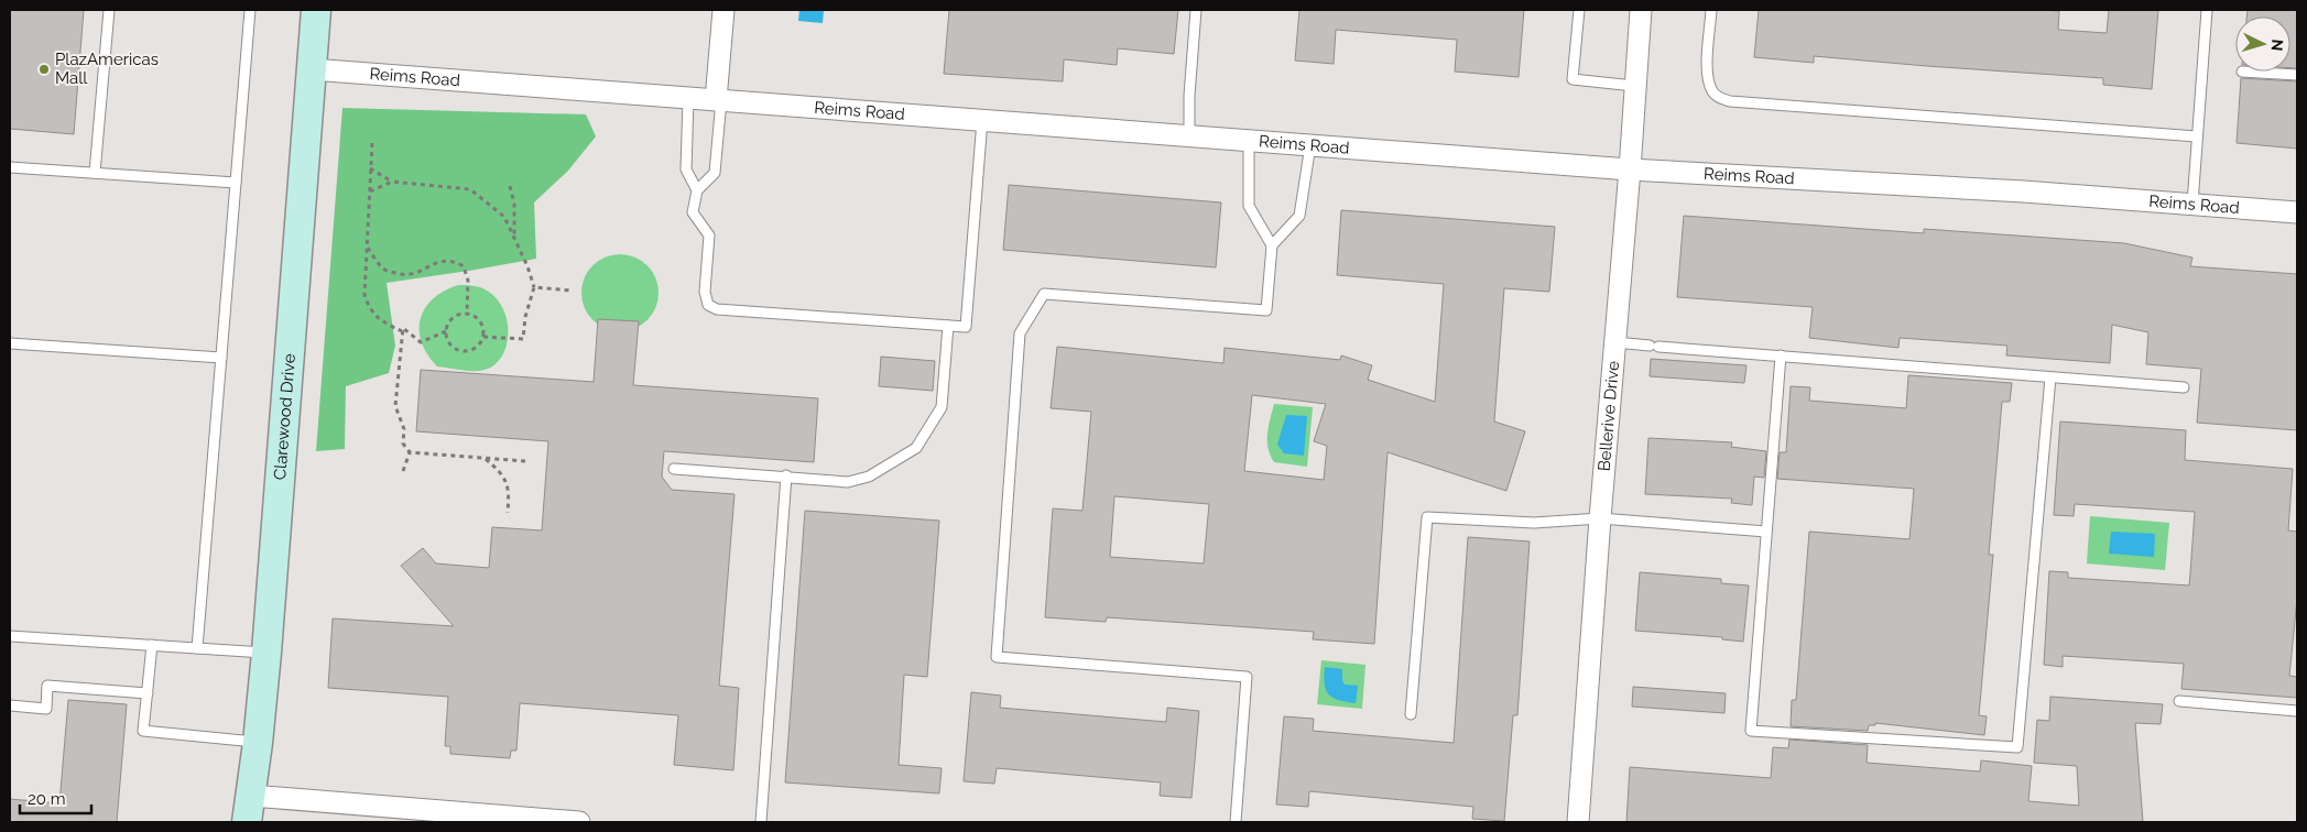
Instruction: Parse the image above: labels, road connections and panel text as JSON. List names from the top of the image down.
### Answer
{
  "streets": {
    "street": ["Reims Road", "Clarewood Drive", "Bellerive Drive"]
  },
  "crossings": [
    ["Reims Road", "Clarewood Drive"],
    ["Reims Road", "Bellerive Drive"]
  ],
  "places": ["PlazAmericas Mall"],
  "scale_bar": "20 m",
  "north": "right"
}
